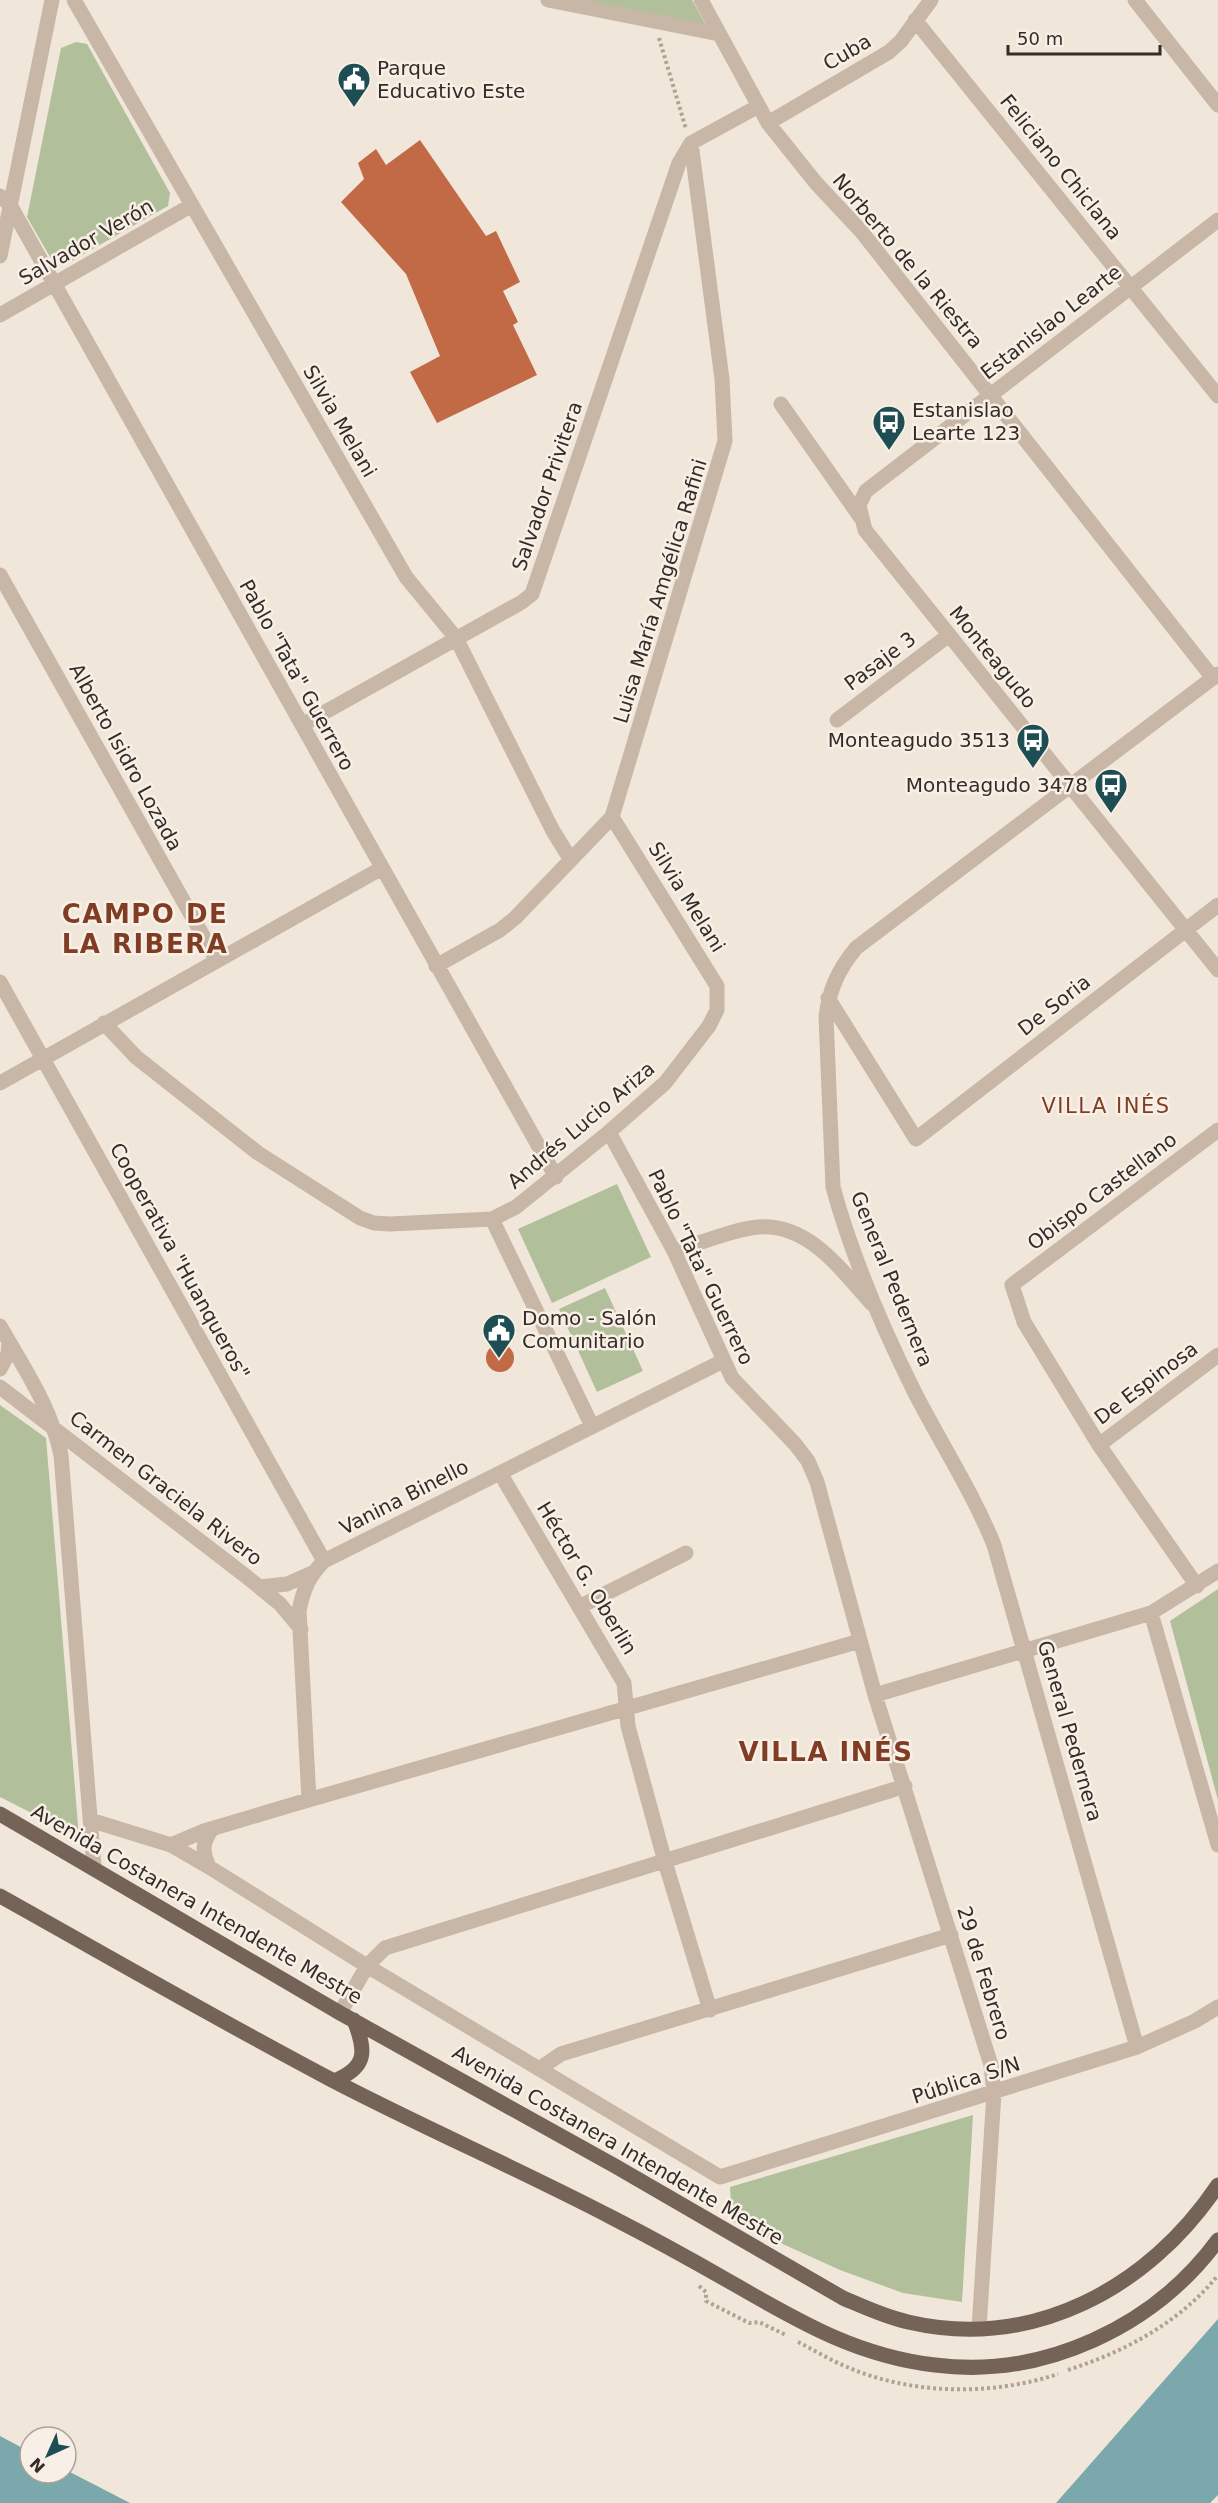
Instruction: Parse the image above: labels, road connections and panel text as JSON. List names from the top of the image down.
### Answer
{
  "streets": {
    "main road": ["Avenida Costanera Intendente Mestre"],
    "street": [
      "Cuba",
      "Feliciano Chiclana",
      "Salvador Verón",
      "Norberto de la Riestra",
      "Estanislao Learte",
      "Silvia Melani",
      "Salvador Privitera",
      "Luisa María Amgélica Rafini",
      "Monteagudo",
      "Pasaje 3",
      "Pablo \"Tata\" Guerrero",
      "Alberto Isidro Lozada",
      "De Soria",
      "Andrés Lucio Ariza",
      "Obispo Castellano",
      "Cooperativa \"Huanqueros\"",
      "General Pedernera",
      "De Espinosa",
      "Carmen Graciela Rivero",
      "Vanina Binello",
      "Héctor G. Oberlin",
      "29 de Febrero",
      "Pública S/N"
    ]
  },
  "crossings": [
    ["Cuba", "Feliciano Chiclana"],
    ["Cuba", "Norberto de la Riestra"],
    ["Feliciano Chiclana", "Estanislao Learte"],
    ["Salvador Verón", "Silvia Melani"],
    ["Salvador Verón", "Pablo \"Tata\" Guerrero"],
    ["Norberto de la Riestra", "Estanislao Learte"],
    ["Norberto de la Riestra", "General Pedernera"],
    ["Estanislao Learte", "Monteagudo"],
    ["Silvia Melani", "Salvador Privitera"],
    ["Silvia Melani", "Luisa María Amgélica Rafini"],
    ["Silvia Melani", "Andrés Lucio Ariza"],
    ["Salvador Privitera", "Luisa María Amgélica Rafini"],
    ["Salvador Privitera", "Pablo \"Tata\" Guerrero"],
    ["Luisa María Amgélica Rafini", "Pablo \"Tata\" Guerrero"],
    ["Monteagudo", "Pasaje 3"],
    ["Monteagudo", "De Soria"],
    ["Monteagudo", "General Pedernera"],
    ["Pablo \"Tata\" Guerrero", "Andrés Lucio Ariza"],
    ["Pablo \"Tata\" Guerrero", "Vanina Binello"],
    ["Pablo \"Tata\" Guerrero", "29 de Febrero"],
    ["De Soria", "General Pedernera"],
    ["Obispo Castellano", "De Espinosa"],
    ["Cooperativa \"Huanqueros\"", "Vanina Binello"],
    ["General Pedernera", "Pública S/N"],
    ["Carmen Graciela Rivero", "Vanina Binello"],
    ["Vanina Binello", "Héctor G. Oberlin"],
    ["Avenida Costanera Intendente Mestre", "29 de Febrero"],
    ["29 de Febrero", "Pública S/N"]
  ],
  "districts": ["CAMPO DE LA RIBERA", "VILLA INÉS", "VILLA INÉS"],
  "places": {
    "public building": ["Parque Educativo Este", "Domo - Salón Comunitario"],
    "bus stop": ["Estanislao Learte 123", "Monteagudo 3513", "Monteagudo 3478"]
  },
  "scale_bar": "50 m",
  "north": "bottom left"
}
